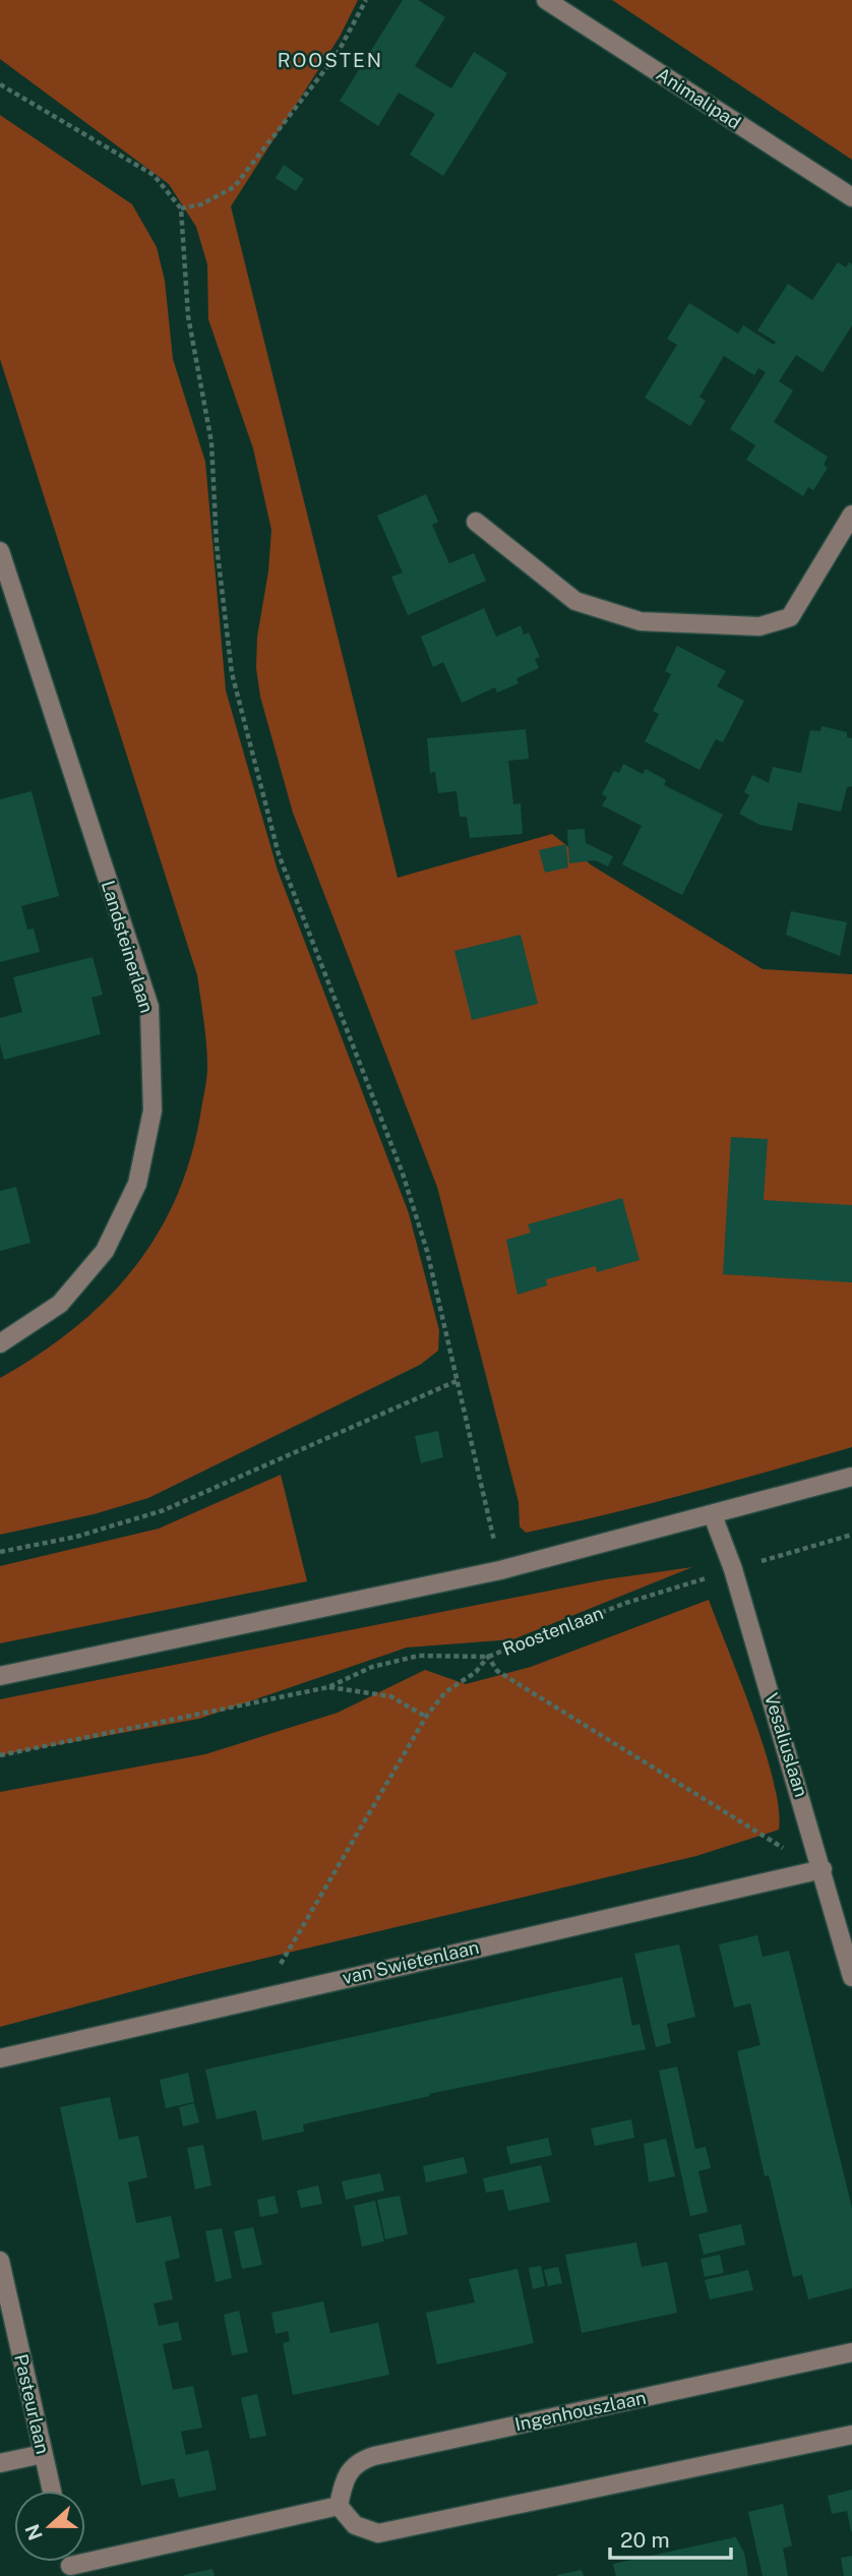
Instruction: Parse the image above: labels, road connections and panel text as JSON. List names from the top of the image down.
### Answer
{
  "streets": {
    "street": [
      "Animalipad",
      "Landsteinerlaan",
      "Vesaliuslaan",
      "van Swietenlaan",
      "Pasteurlaan",
      "Ingenhouszlaan"
    ],
    "path": ["Roostenlaan"]
  },
  "crossings": [
    ["Roostenlaan", "Vesaliuslaan"],
    ["Vesaliuslaan", "van Swietenlaan"]
  ],
  "districts": ["ROOSTEN"],
  "scale_bar": "20 m",
  "north": "left"
}
